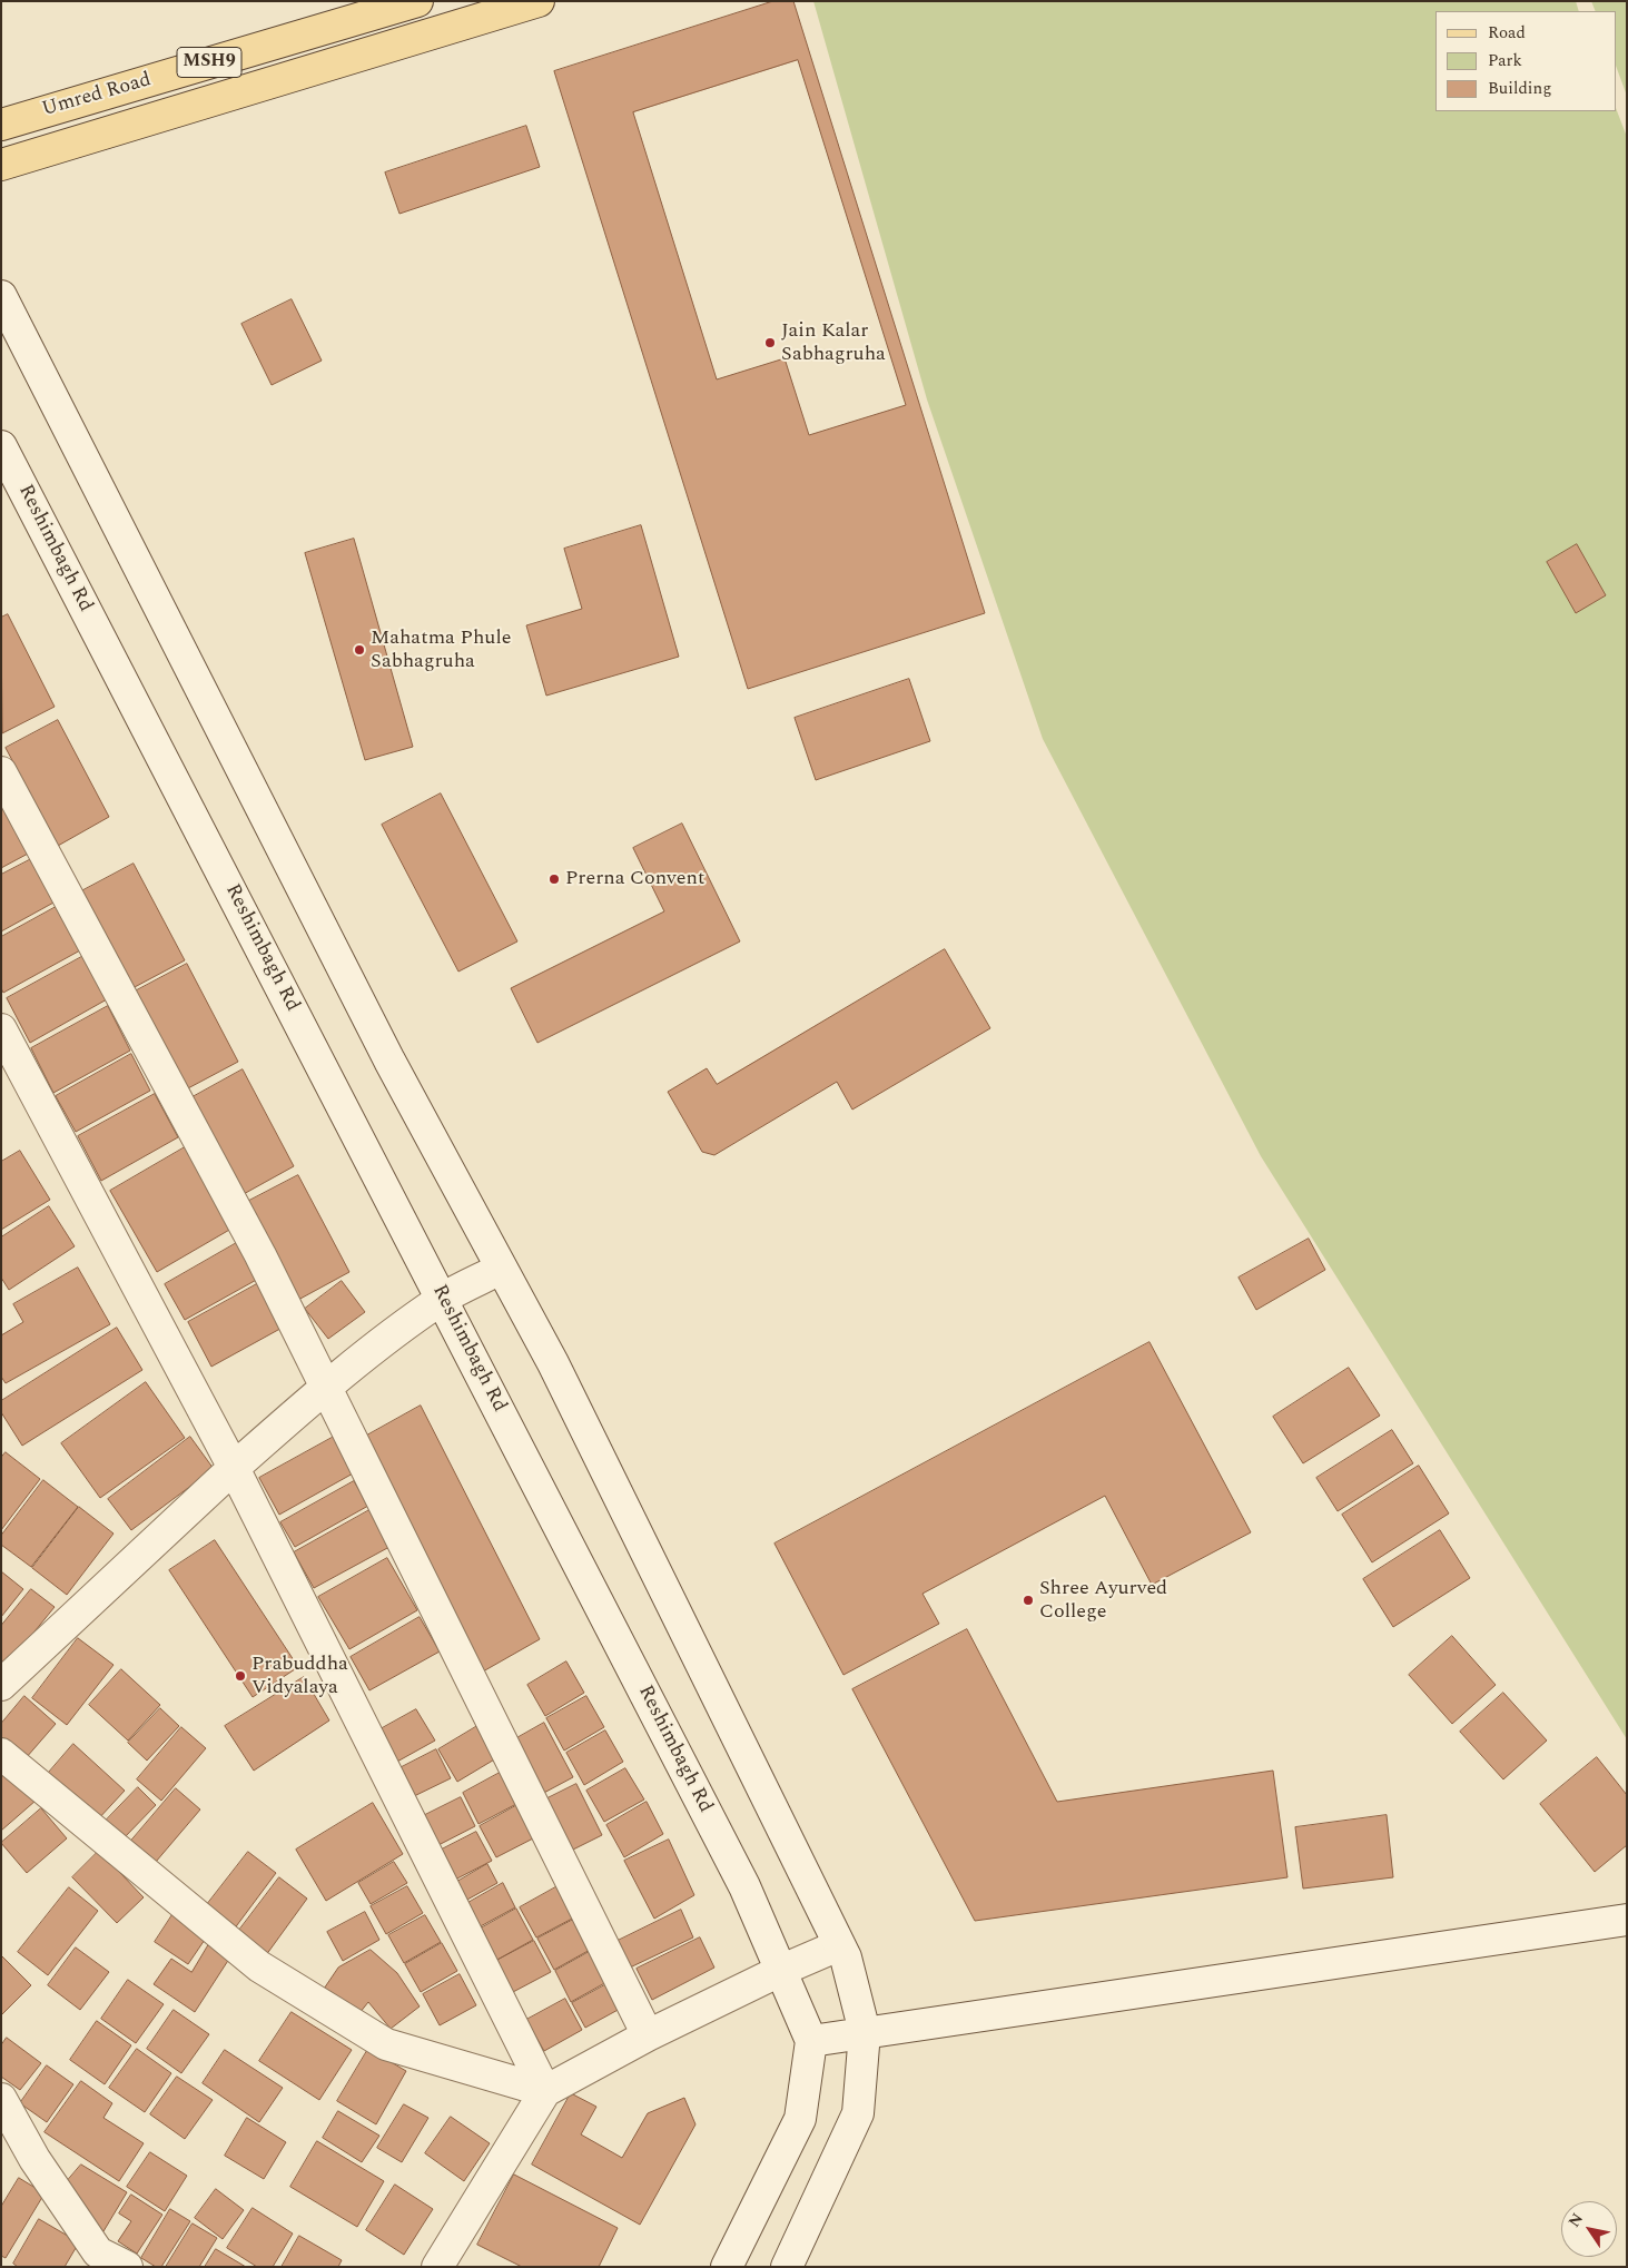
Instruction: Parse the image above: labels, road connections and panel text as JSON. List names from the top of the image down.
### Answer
{
  "streets": {
    "main road": ["MSH9", "Umred Road"],
    "street": ["Reshimbagh Rd"]
  },
  "places": [
    "Jain Kalar Sabhagruha",
    "Mahatma Phule Sabhagruha",
    "Prerna Convent",
    "Shree Ayurved College",
    "Prabuddha Vidyalaya"
  ],
  "legend": ["Road", "Park", "Building"],
  "north": "top left"
}
